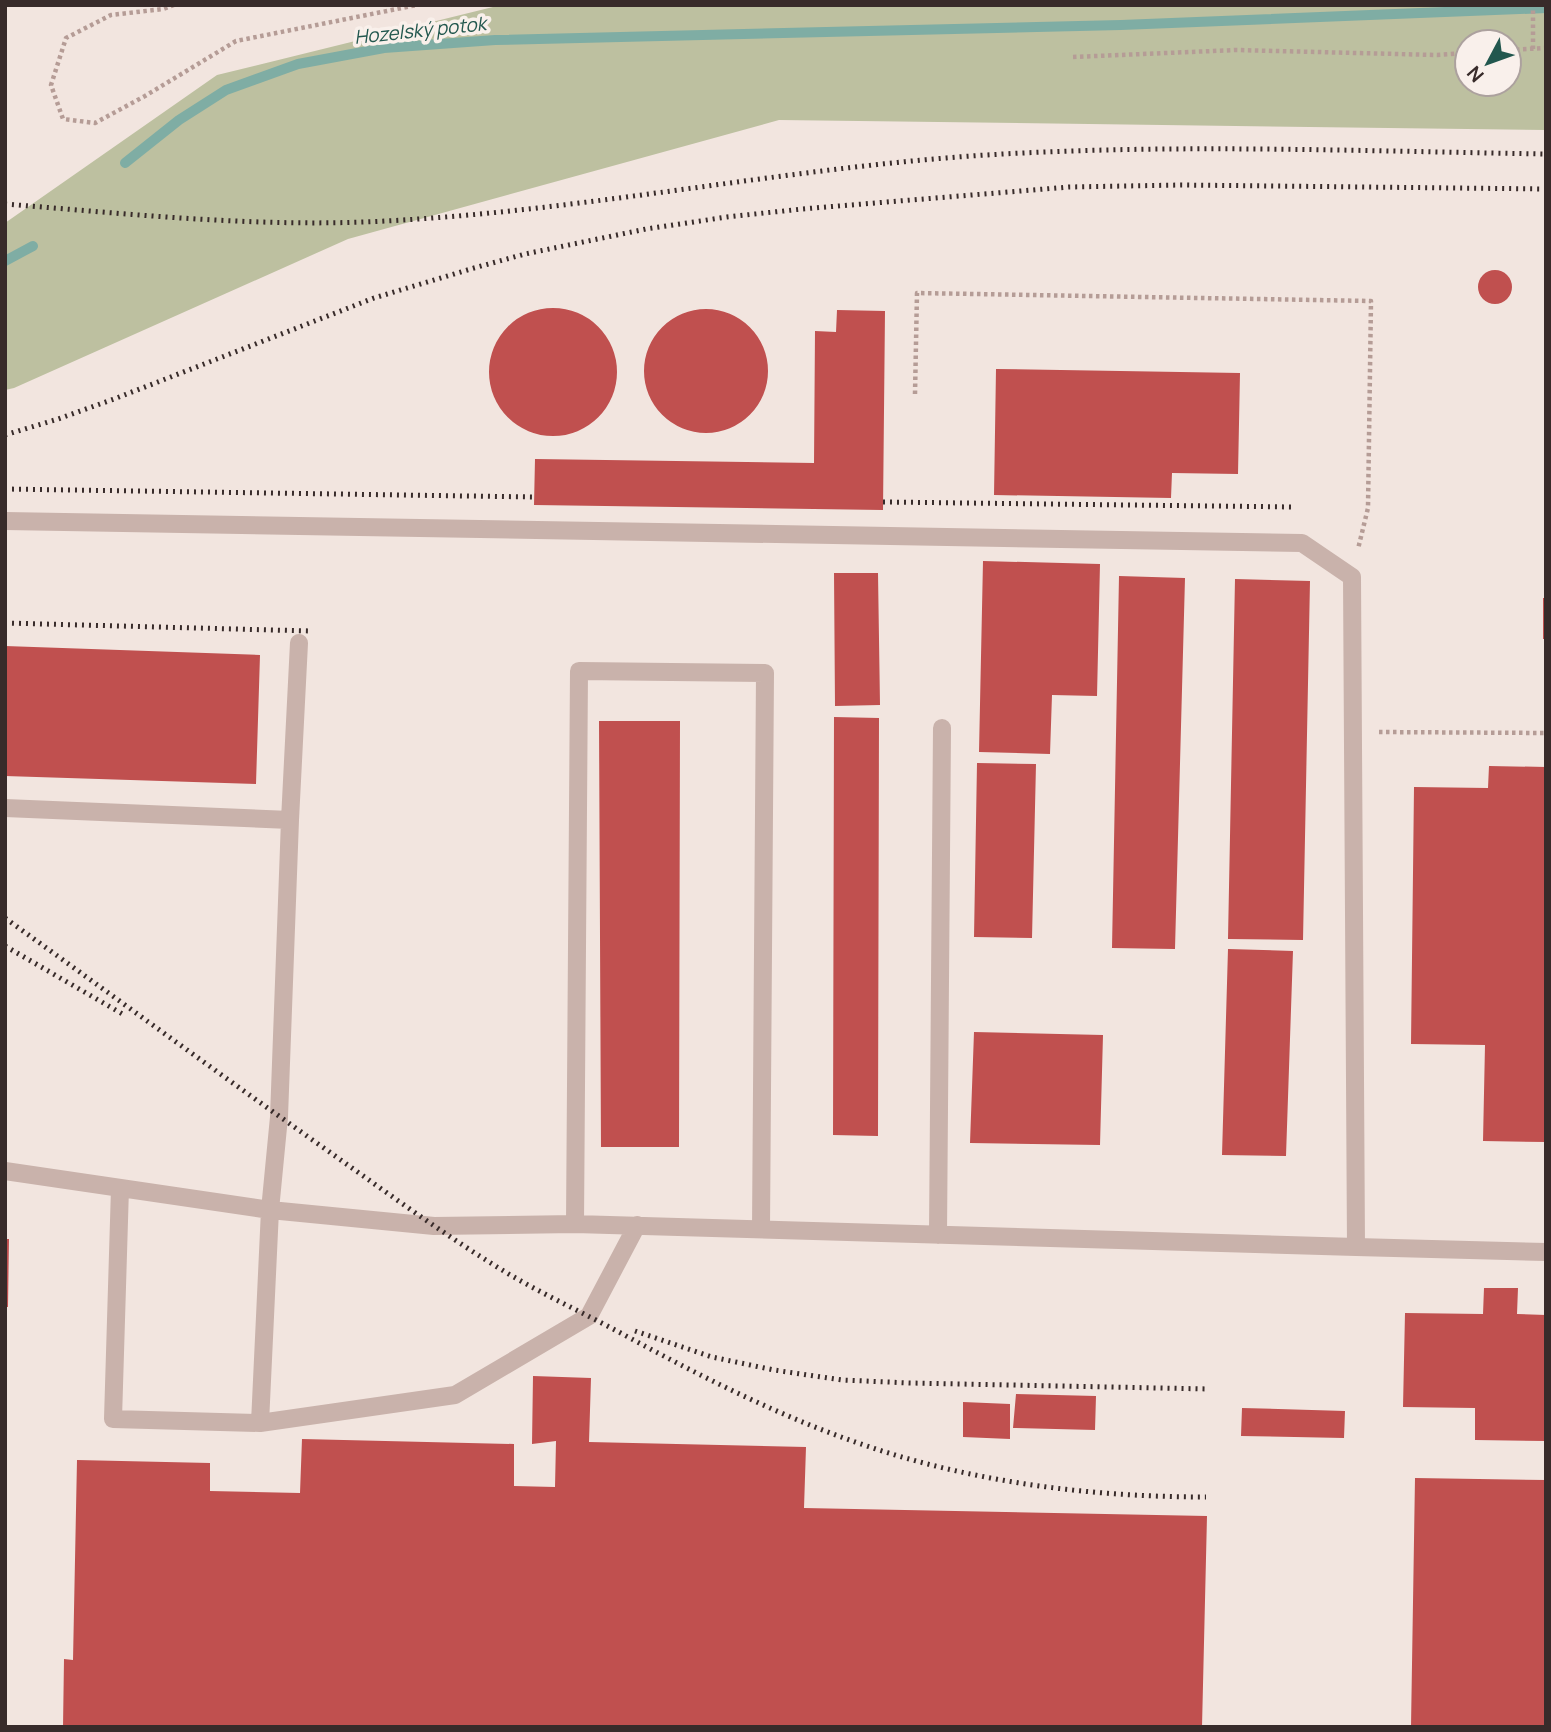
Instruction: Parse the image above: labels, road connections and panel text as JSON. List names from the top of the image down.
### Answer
{
  "water": ["Hozelský potok"],
  "north": "bottom left"
}
